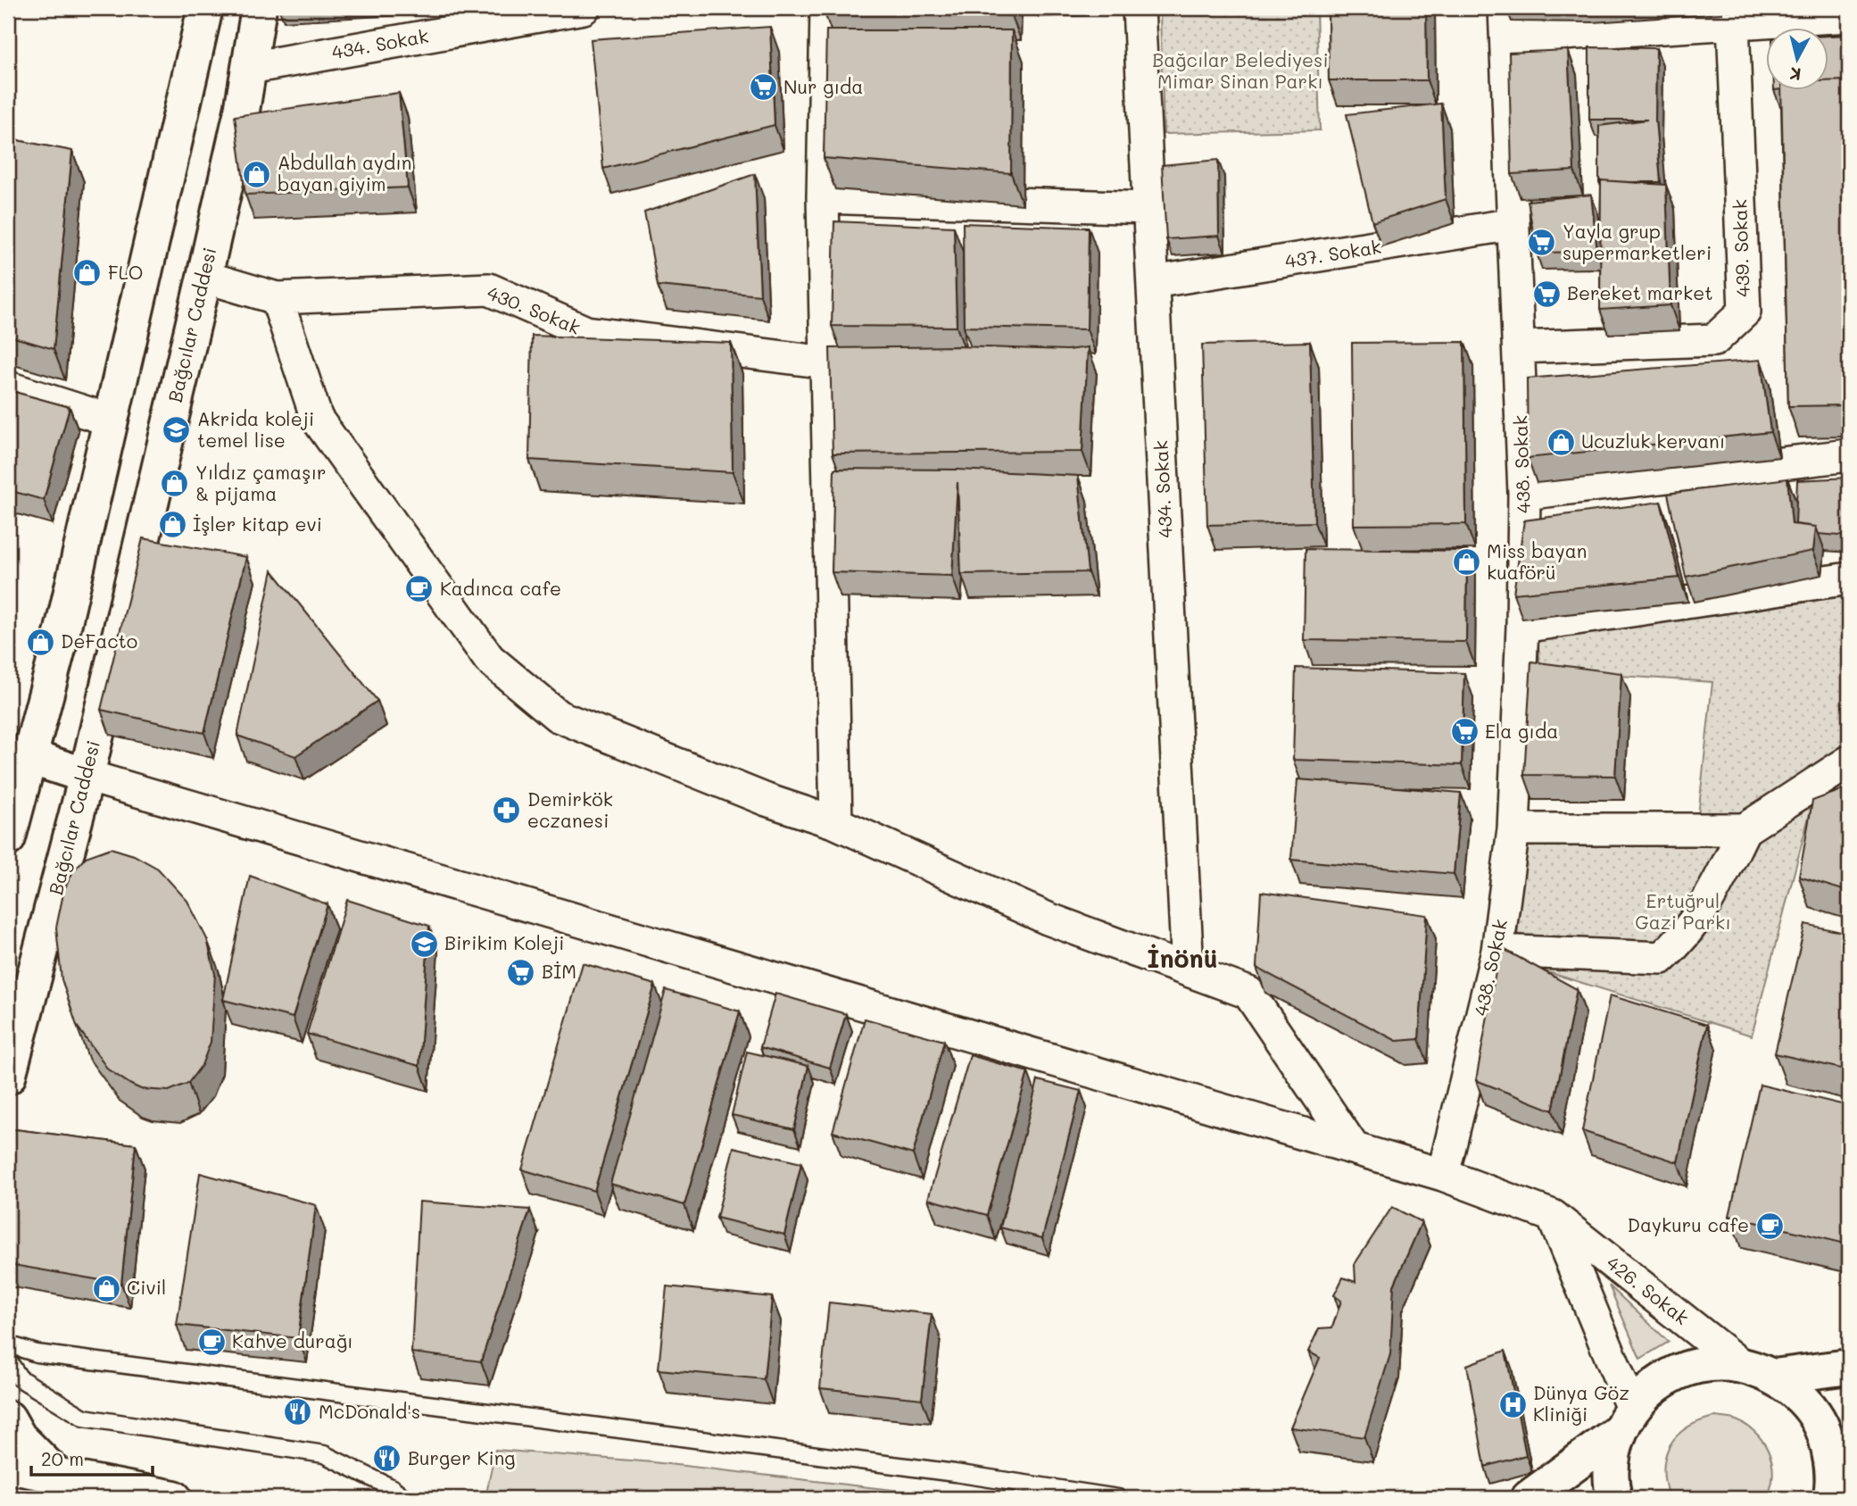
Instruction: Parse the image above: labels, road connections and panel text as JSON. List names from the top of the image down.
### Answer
{
  "streets": {
    "main road": ["Bağcılar Caddesi"],
    "street": [
      "434. Sokak",
      "439. Sokak",
      "437. Sokak",
      "430. Sokak",
      "438. Sokak",
      "426. Sokak"
    ]
  },
  "crossings": [
    ["434. Sokak", "437. Sokak"],
    ["434. Sokak", "Bağcılar Caddesi"],
    ["439. Sokak", "438. Sokak"],
    ["437. Sokak", "438. Sokak"],
    ["430. Sokak", "Bağcılar Caddesi"],
    ["Bağcılar Caddesi", "426. Sokak"],
    ["438. Sokak", "426. Sokak"]
  ],
  "districts": ["İnönü"],
  "parks": ["Bağcılar Belediyesi Mimar Sinan Parkı", "Ertuğrul Gazi Parkı"],
  "places": {
    "supermarket": [
      "Nur gıda",
      "Yayla grup supermarketleri",
      "Bereket market",
      "Ela gıda",
      "BİM"
    ],
    "shop": [
      "Abdullah aydın bayan giyim",
      "FLO",
      "Ucuzluk kervanı",
      "Yıldız çamaşır & pijama",
      "İşler kitap evi",
      "Miss bayan kuaförü",
      "DeFacto",
      "Civil"
    ],
    "school or university": ["Akrida koleji temel lise", "Birikim Koleji"],
    "cafe": ["Kadınca cafe", "Daykuru cafe", "Kahve durağı"],
    "pharmacy": ["Demirkök eczanesi"],
    "hospital": ["Dünya Göz Kliniği"],
    "restaurant": ["McDonald's", "Burger King"]
  },
  "scale_bar": "20 m",
  "north": "bottom"
}
